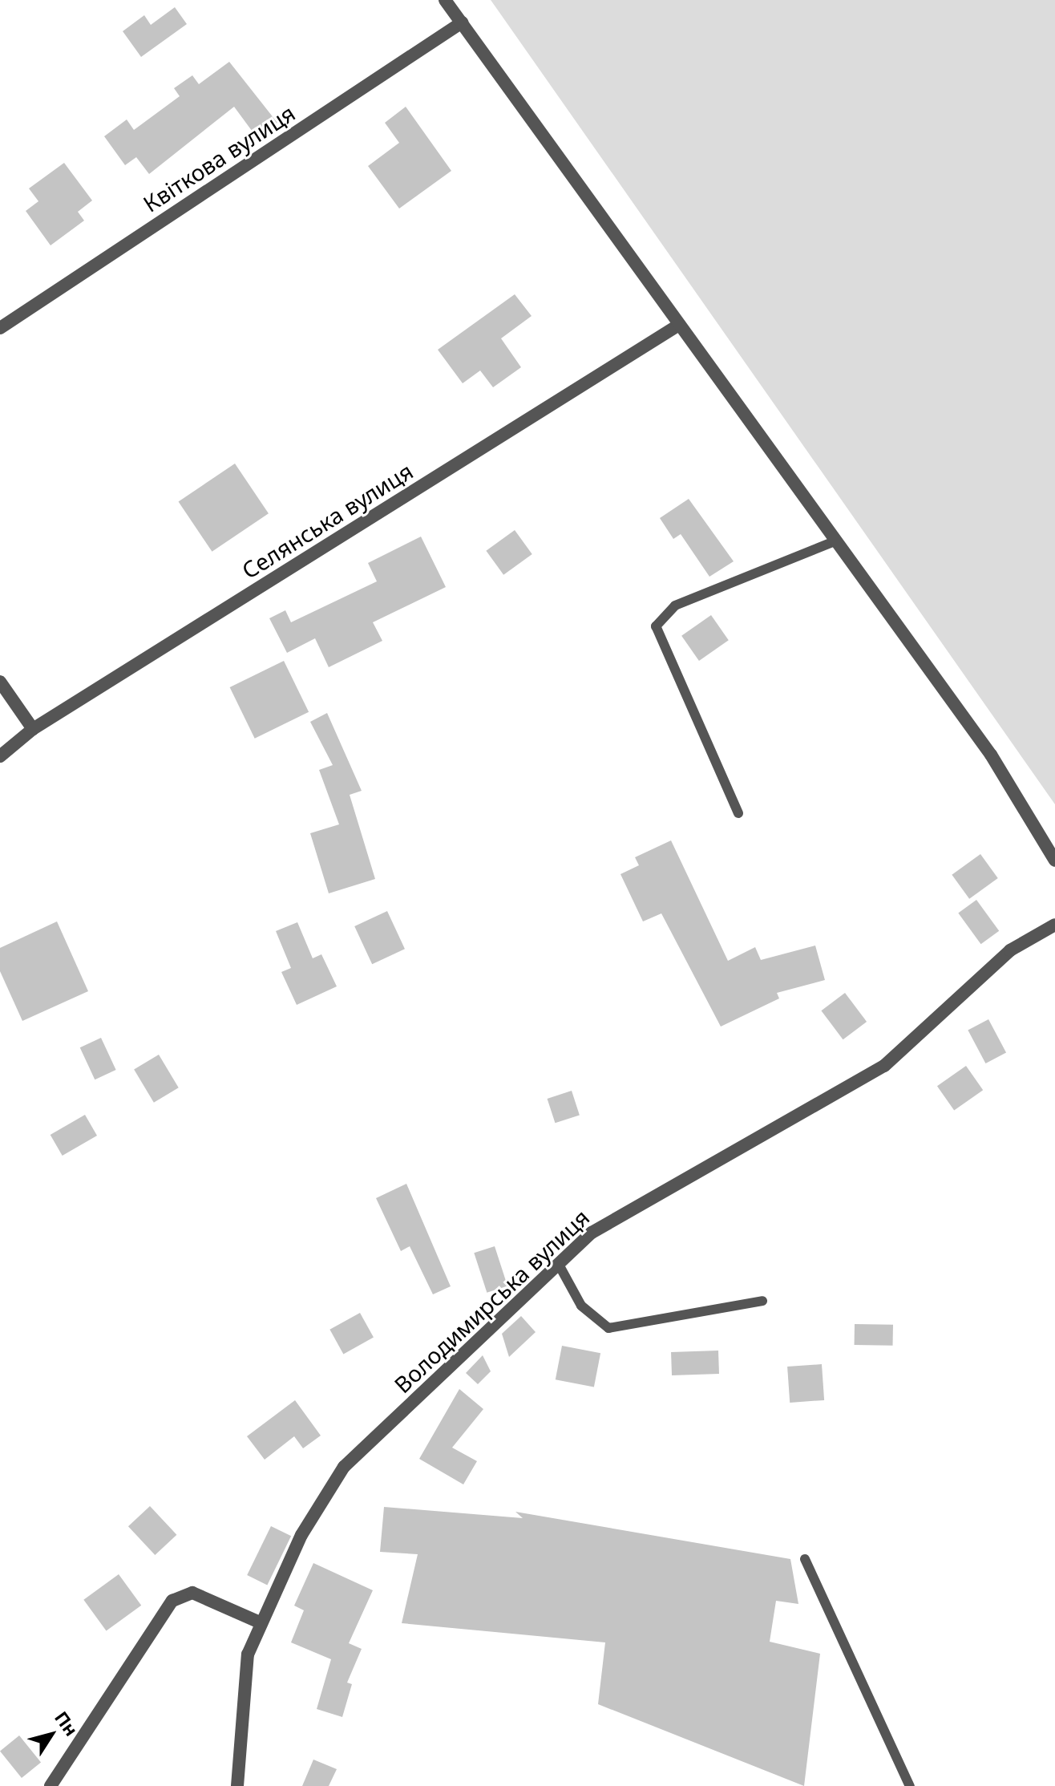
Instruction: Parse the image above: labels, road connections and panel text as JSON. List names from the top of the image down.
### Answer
{
  "streets": {
    "street": ["Квіткова вулиця", "Селянська вулиця", "Володимирська вулиця"]
  },
  "north": "top right"
}
